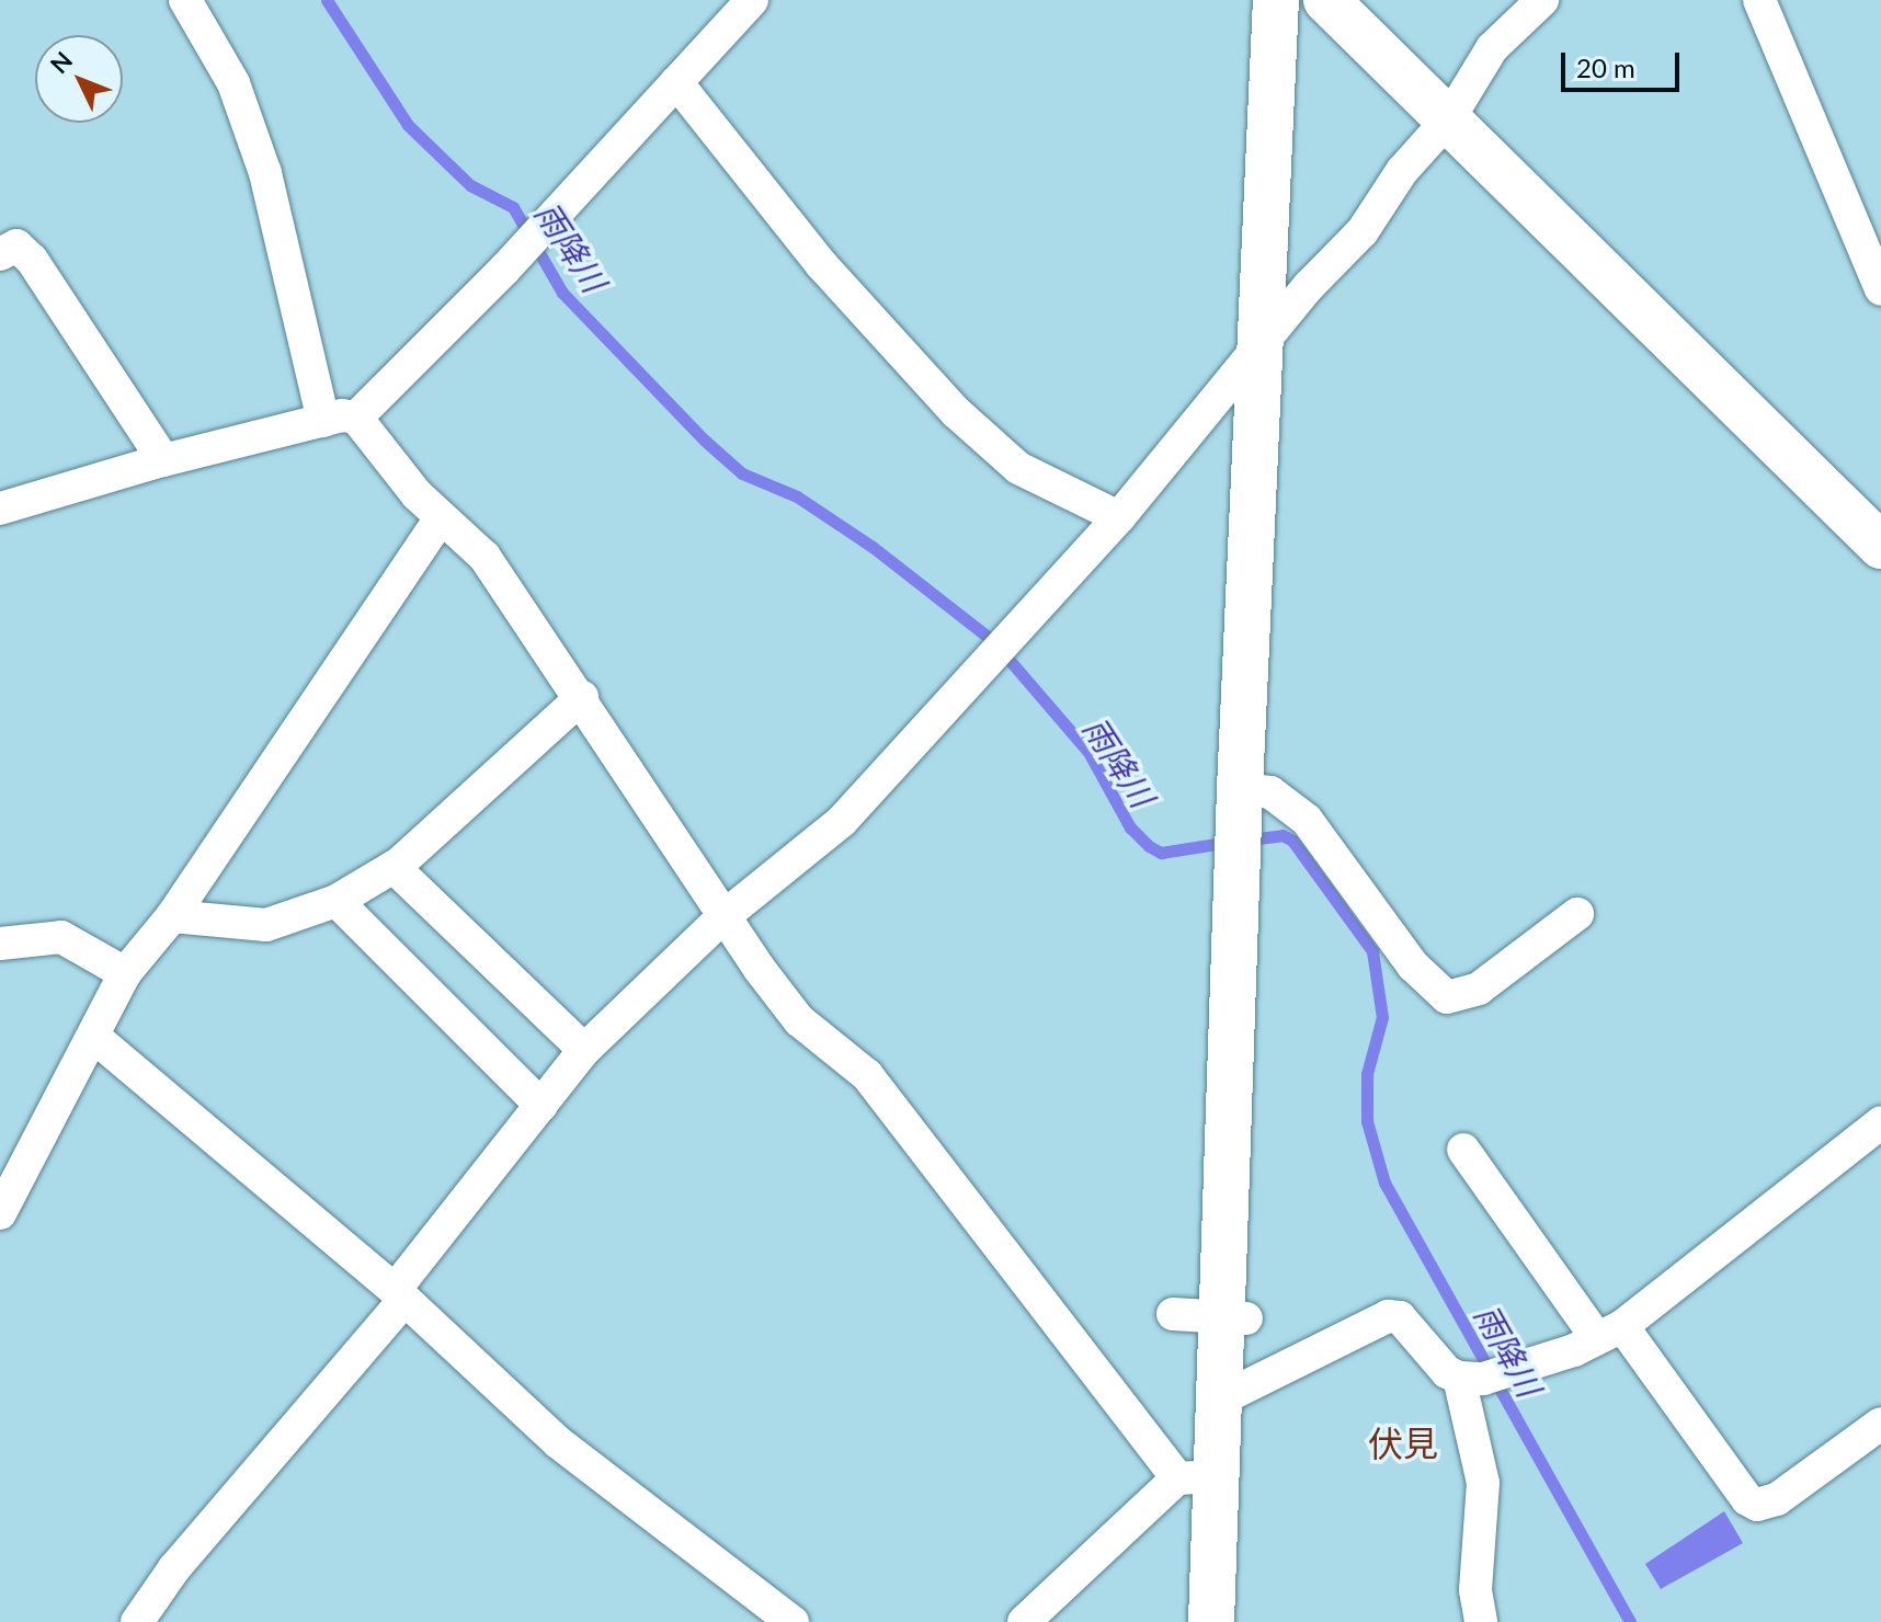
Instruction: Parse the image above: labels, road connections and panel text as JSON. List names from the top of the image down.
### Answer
{
  "districts": ["伏見"],
  "water": ["雨降川"],
  "scale_bar": "20 m",
  "north": "top left"
}
